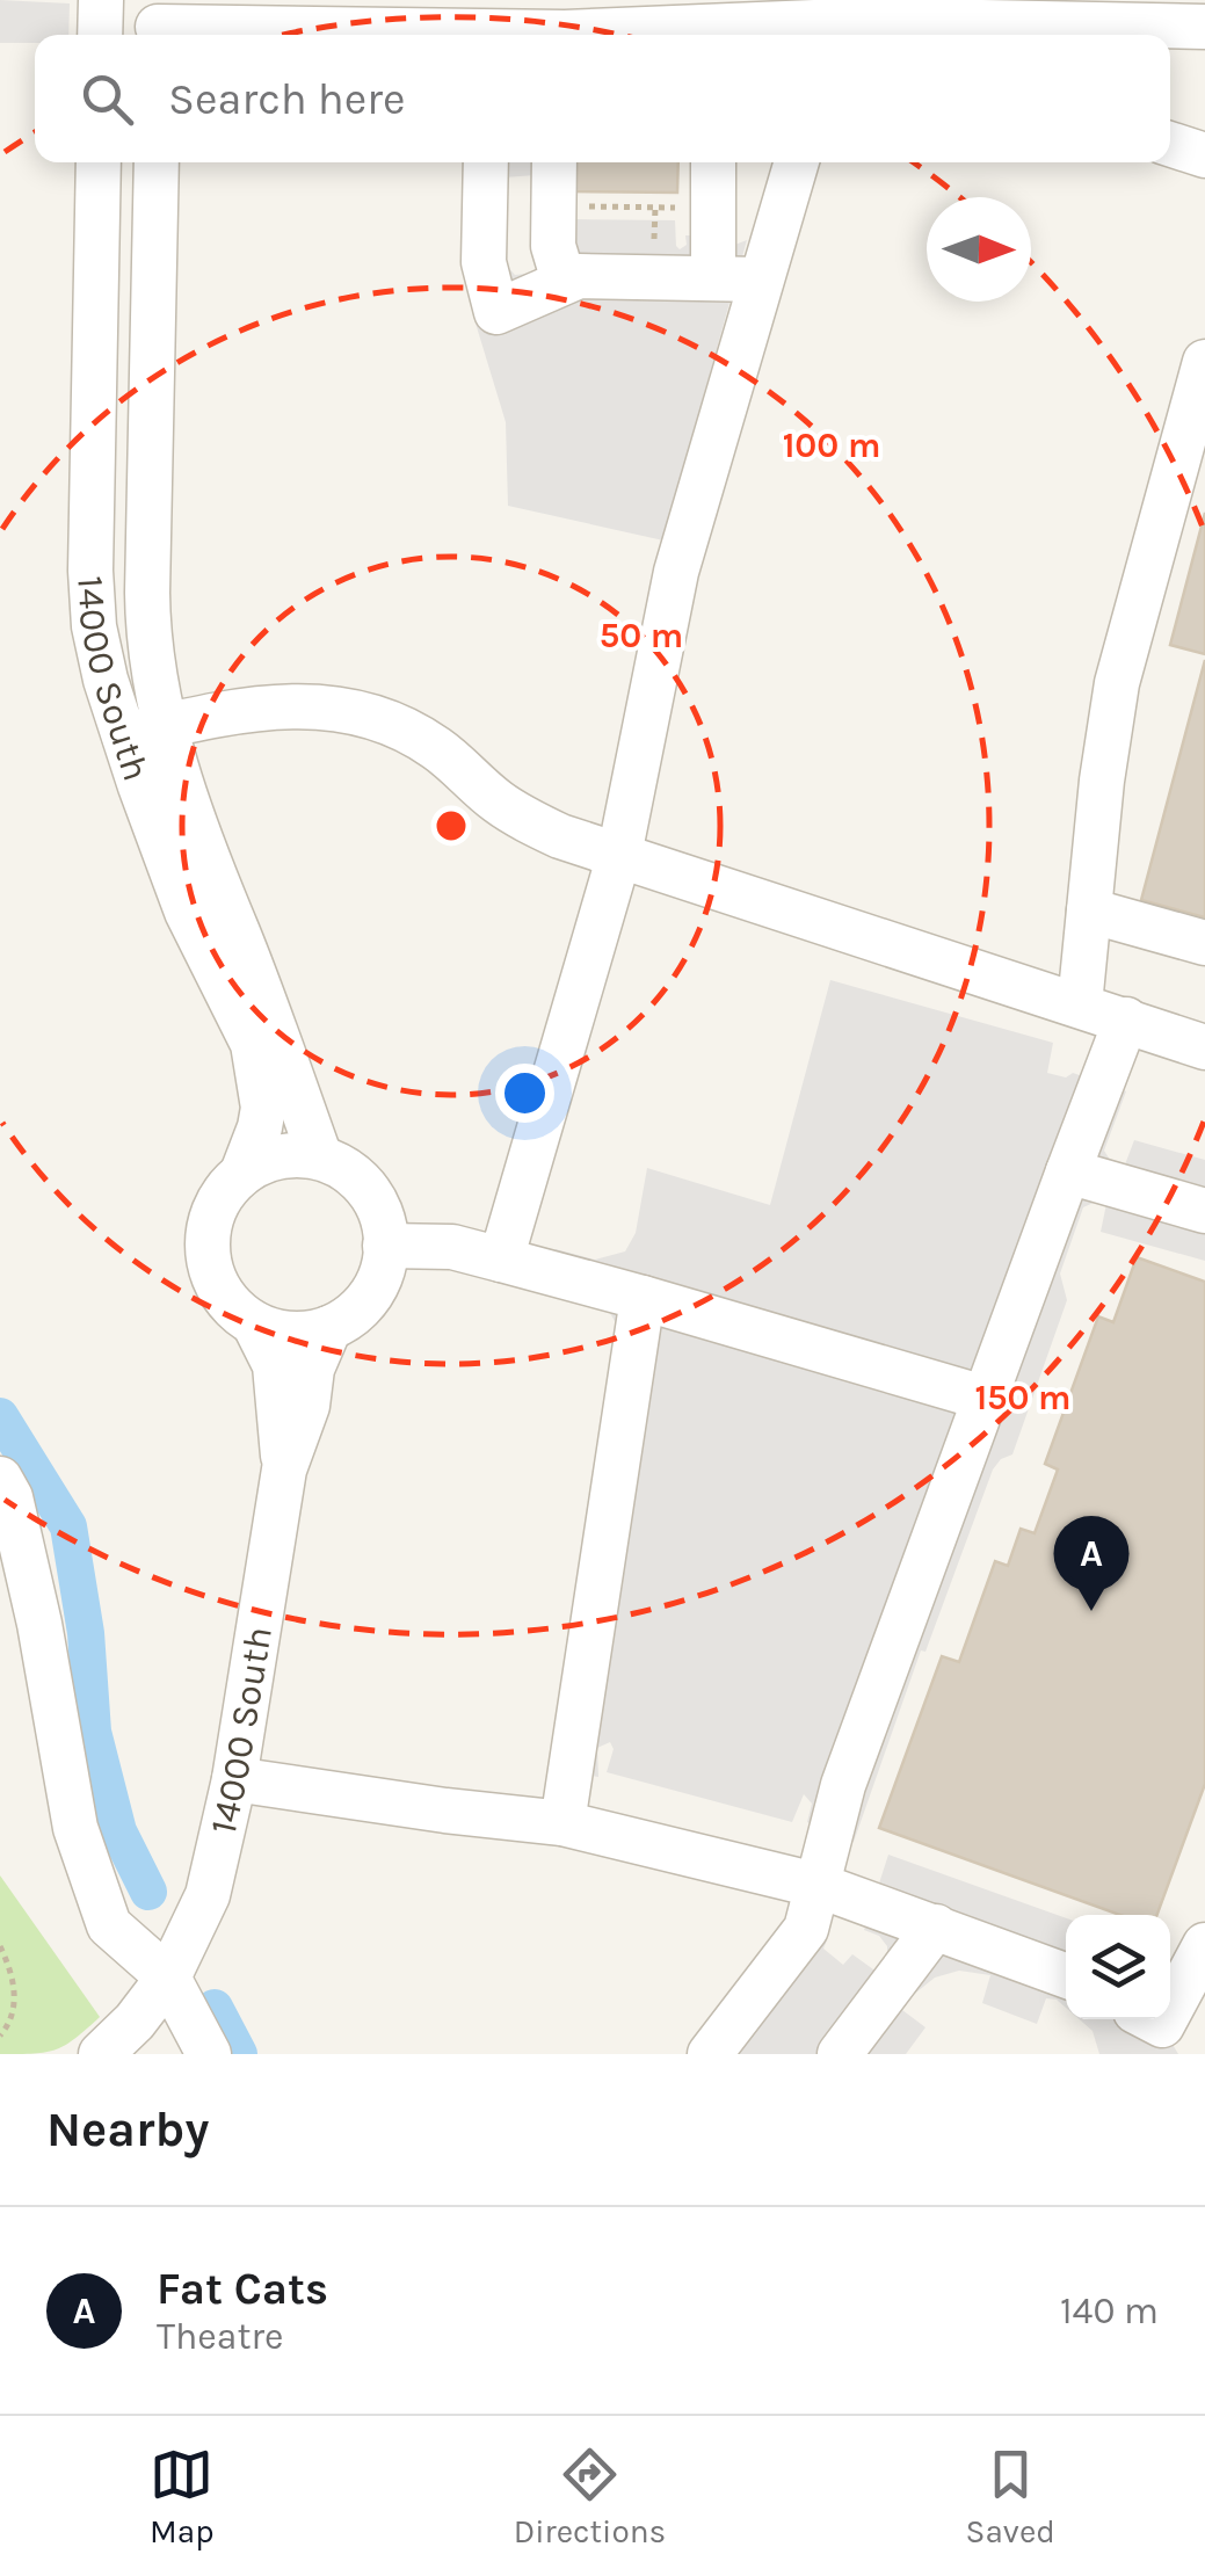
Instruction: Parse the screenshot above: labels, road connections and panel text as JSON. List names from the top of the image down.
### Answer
{
  "streets": {
    "street": ["14000 South"]
  },
  "north": "right",
  "page": {
    "search": "Search here",
    "pins": "A",
    "heading": "Nearby",
    "list": [
      {
        "mark": "A",
        "name": "Fat Cats",
        "note": "Theatre",
        "value": "140 m"
      }
    ],
    "nav": ["Map", "Directions", "Saved"]
  },
  "rings": ["100 m", "50 m", "150 m"]
}
